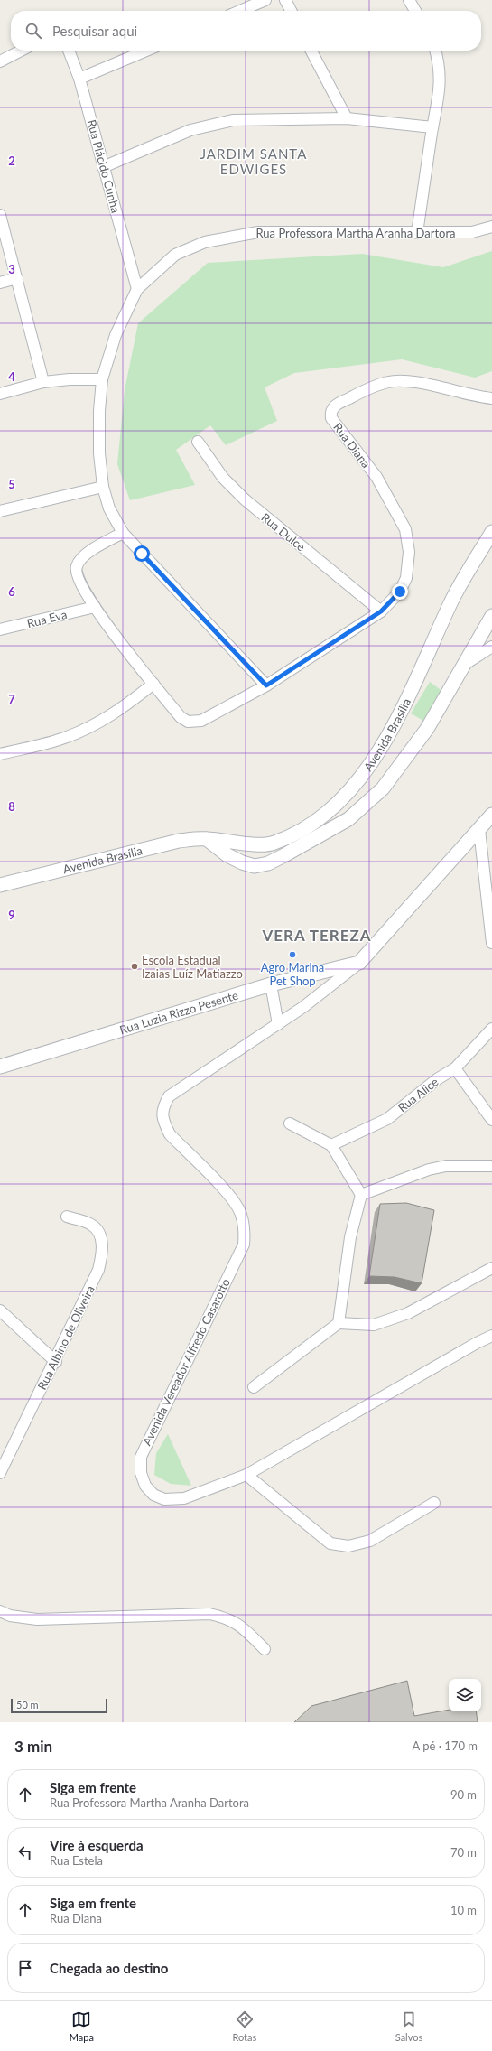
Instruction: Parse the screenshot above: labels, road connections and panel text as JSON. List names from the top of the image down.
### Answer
{
  "streets": {
    "street": [
      "Rua Plácido Cunha",
      "Rua Professora Martha Aranha Dartora",
      "Rua Diana",
      "Rua Dulce",
      "Rua Eva",
      "Avenida Brasília",
      "Rua Luzia Rizzo Pesente",
      "Rua Alice",
      "Rua Albino de Oliveira",
      "Avenida Vereador Alfredo Casarotto"
    ]
  },
  "crossings": [
    ["Rua Plácido Cunha", "Rua Professora Martha Aranha Dartora"],
    ["Rua Diana", "Rua Dulce"],
    ["Rua Luzia Rizzo Pesente", "Avenida Vereador Alfredo Casarotto"]
  ],
  "districts": ["JARDIM SANTA EDWIGES", "VERA TEREZA"],
  "places": ["Agro Marina Pet Shop", "Escola Estadual Izaias Luíz Matiazzo"],
  "scale_bar": "50 m",
  "page": {
    "search": "Pesquisar aqui",
    "scale": "50 m",
    "heading": ["3 min", "A pé · 170 m"],
    "list": [
      ["Siga em frente", "Rua Professora Martha Aranha Dartora", "90 m"],
      ["Vire à esquerda", "Rua Estela", "70 m"],
      ["Siga em frente", "Rua Diana", "10 m"],
      "Chegada ao destino"
    ],
    "nav": ["Mapa", "Rotas", "Salvos"]
  },
  "grid": {
    "rows": [
      "2",
      "3",
      "4",
      "5",
      "6",
      "7",
      "8",
      "9"
    ]
  }
}
